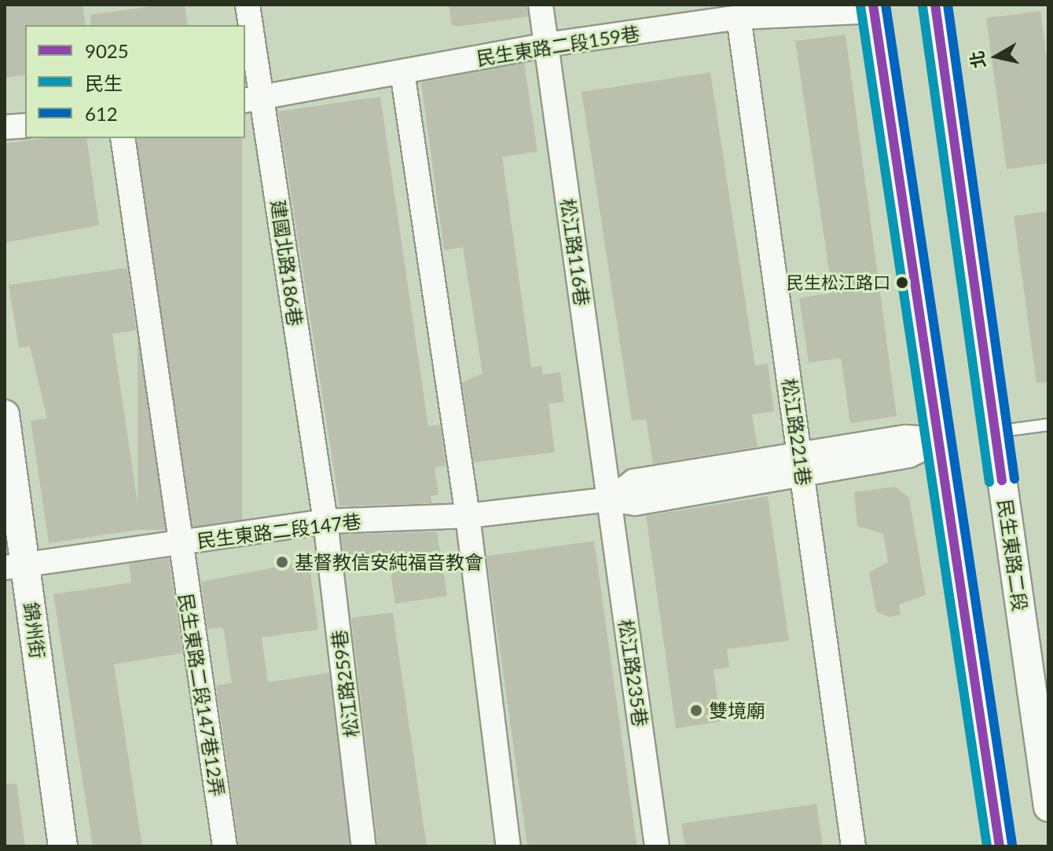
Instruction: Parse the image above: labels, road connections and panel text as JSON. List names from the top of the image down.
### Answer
{
  "streets": {
    "street": [
      "民生東路二段159巷",
      "松江路116巷",
      "建國北路186巷",
      "松江路221巷",
      "民生東路二段147巷",
      "民生東路二段",
      "錦州街",
      "松江路235巷",
      "松江路259巷",
      "民生東路二段147巷12弄"
    ]
  },
  "crossings": [
    ["民生東路二段159巷", "松江路116巷"],
    ["民生東路二段159巷", "建國北路186巷"],
    ["民生東路二段159巷", "松江路221巷"],
    ["松江路116巷", "民生東路二段147巷"],
    ["松江路116巷", "松江路235巷"],
    ["建國北路186巷", "民生東路二段147巷"],
    ["建國北路186巷", "松江路259巷"],
    ["松江路221巷", "民生東路二段147巷"],
    ["民生東路二段147巷", "錦州街"],
    ["民生東路二段147巷", "松江路235巷"],
    ["民生東路二段147巷", "松江路259巷"],
    ["民生東路二段147巷", "民生東路二段147巷12弄"]
  ],
  "places": ["民生松江路口", "基督教信安純福音教會", "雙境廟"],
  "lines": ["transit line 9025", "transit line 612", "transit line 民生"],
  "legend": ["9025", "民生", "612"],
  "north": "left"
}
